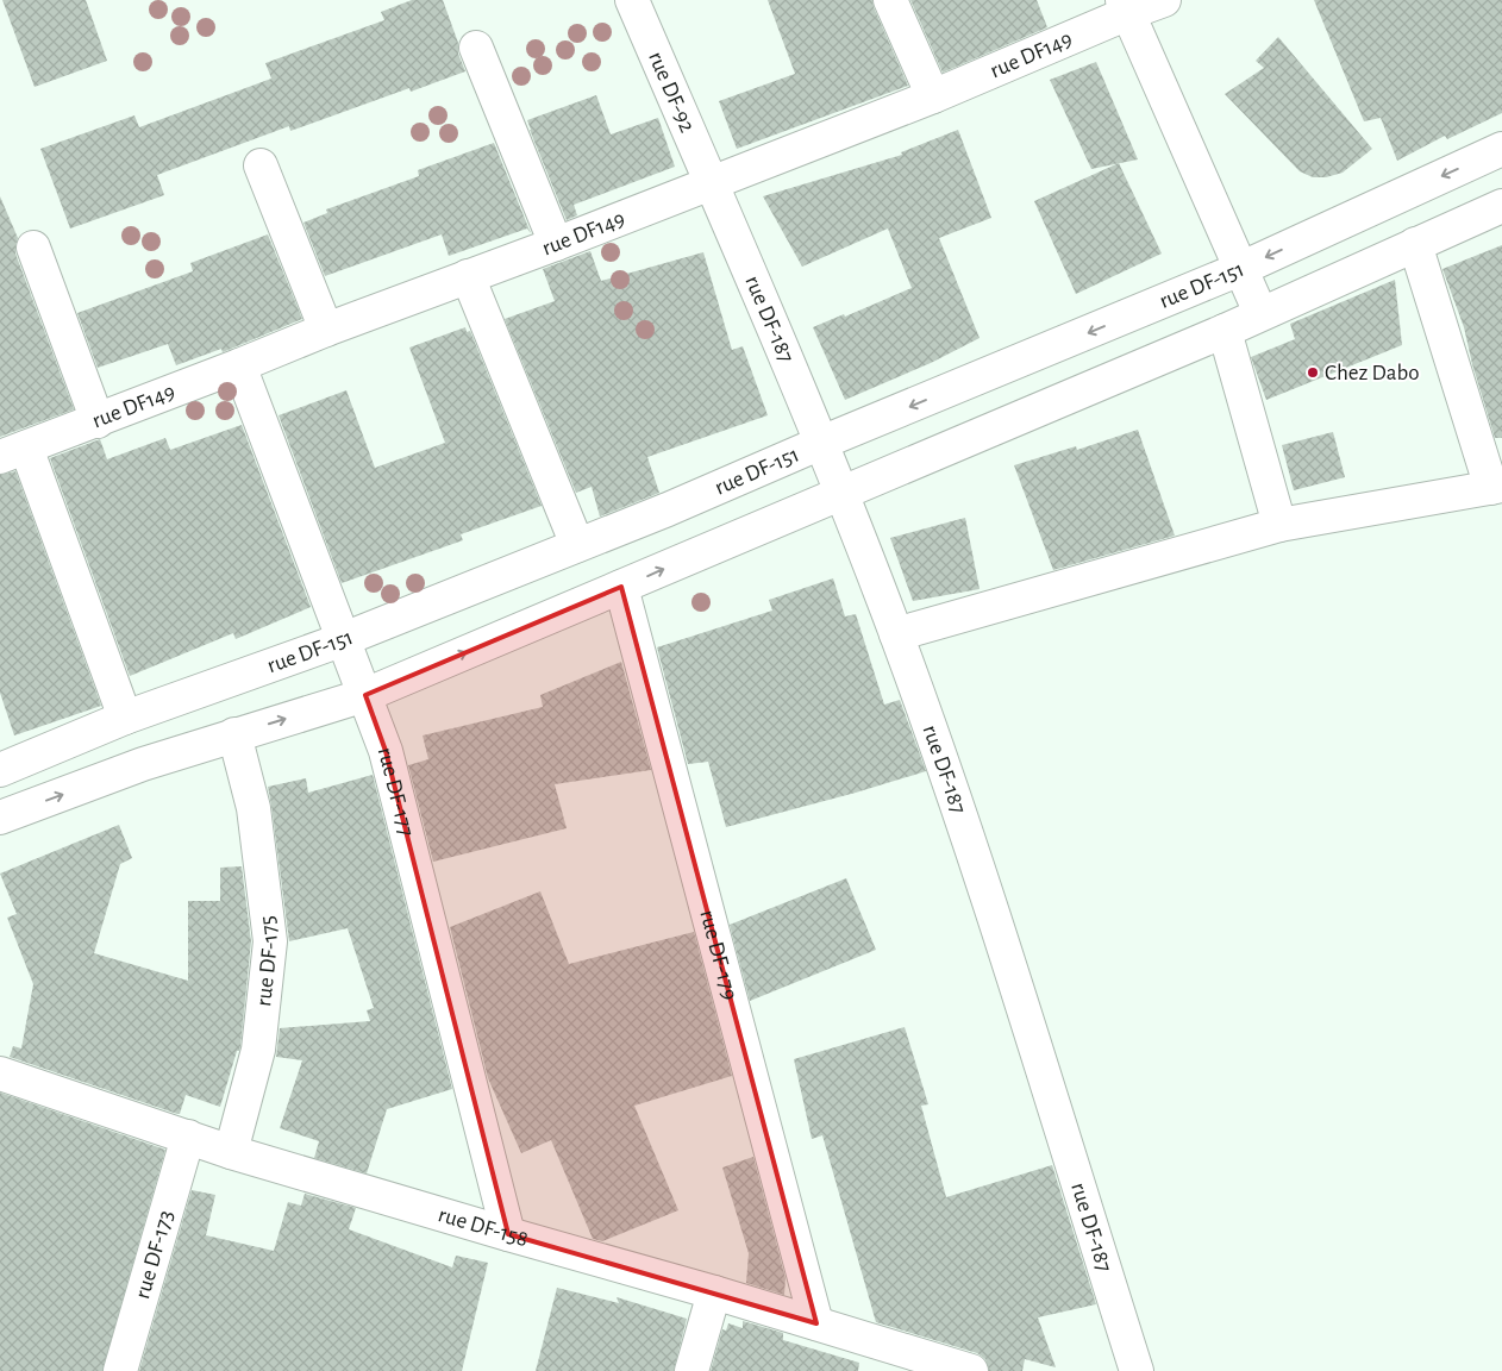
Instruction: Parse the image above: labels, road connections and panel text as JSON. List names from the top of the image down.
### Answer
{
  "streets": {
    "street": [
      "rue DF149",
      "rue DF-92",
      "rue DF-151",
      "rue DF-187",
      "rue DF-177",
      "rue DF-179",
      "rue DF-175",
      "rue DF-158",
      "rue DF-173"
    ]
  },
  "crossings": [
    ["rue DF149", "rue DF-92"],
    ["rue DF149", "rue DF-187"],
    ["rue DF149", "rue DF-177"],
    ["rue DF-92", "rue DF-187"],
    ["rue DF-151", "rue DF-187"],
    ["rue DF-151", "rue DF-177"],
    ["rue DF-177", "rue DF-158"],
    ["rue DF-179", "rue DF-158"],
    ["rue DF-175", "rue DF-158"],
    ["rue DF-158", "rue DF-173"]
  ],
  "places": ["Chez Dabo"]
}
